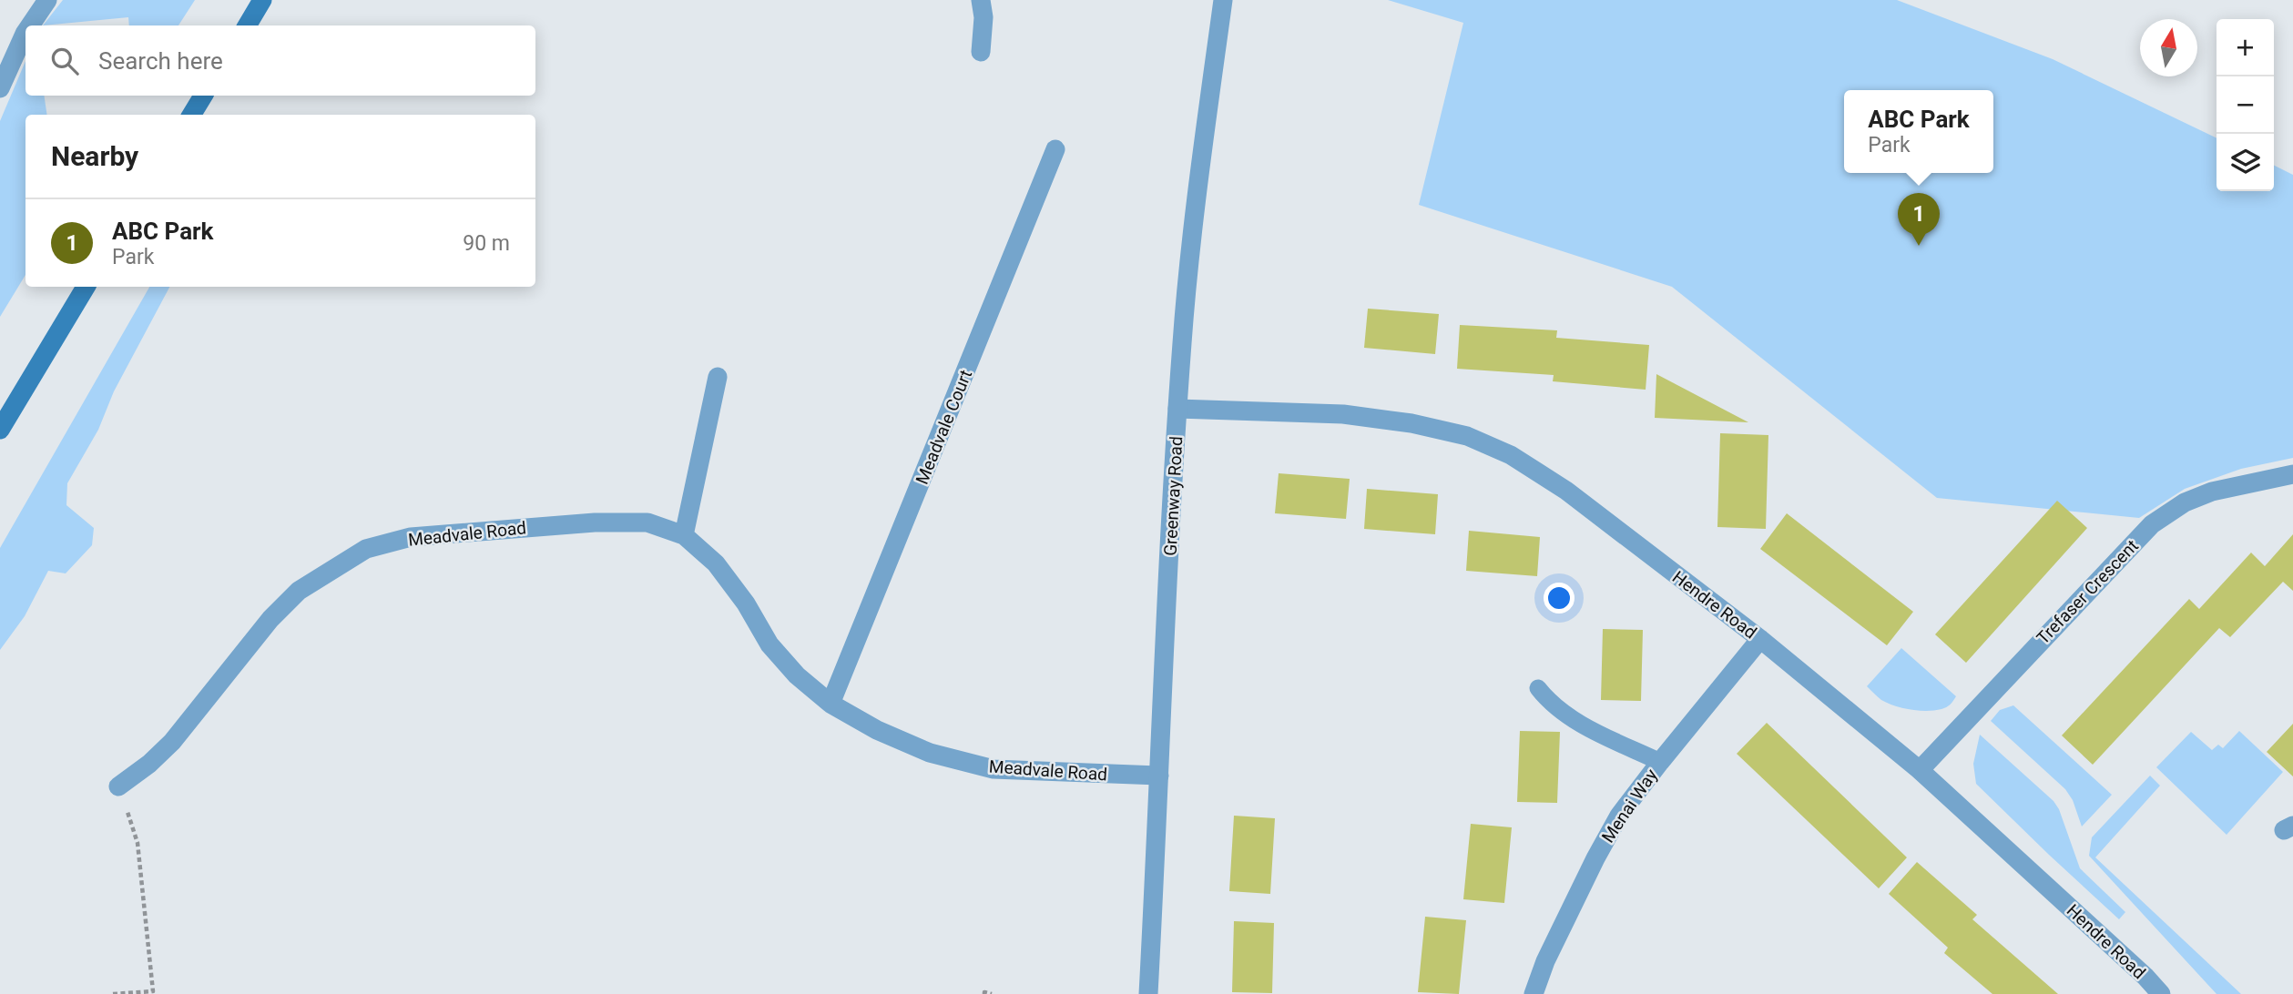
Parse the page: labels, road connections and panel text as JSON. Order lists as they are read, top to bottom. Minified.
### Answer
{"streets":{"street":["Meadvale Court","Greenway Road","Meadvale Road","Trefaser Crescent","Hendre Road","Menai Way"]},"crossings":[["Meadvale Court","Meadvale Road"],["Greenway Road","Meadvale Road"],["Greenway Road","Hendre Road"],["Trefaser Crescent","Hendre Road"],["Hendre Road","Menai Way"]],"north":"top","page":{"map_buttons":["+","−"],"search":"Search here","popup":["ABC Park","Park"],"heading":"Nearby","pins":"1","list":[{"mark":"1","name":"ABC Park","note":"Park","value":"90 m"}]}}
